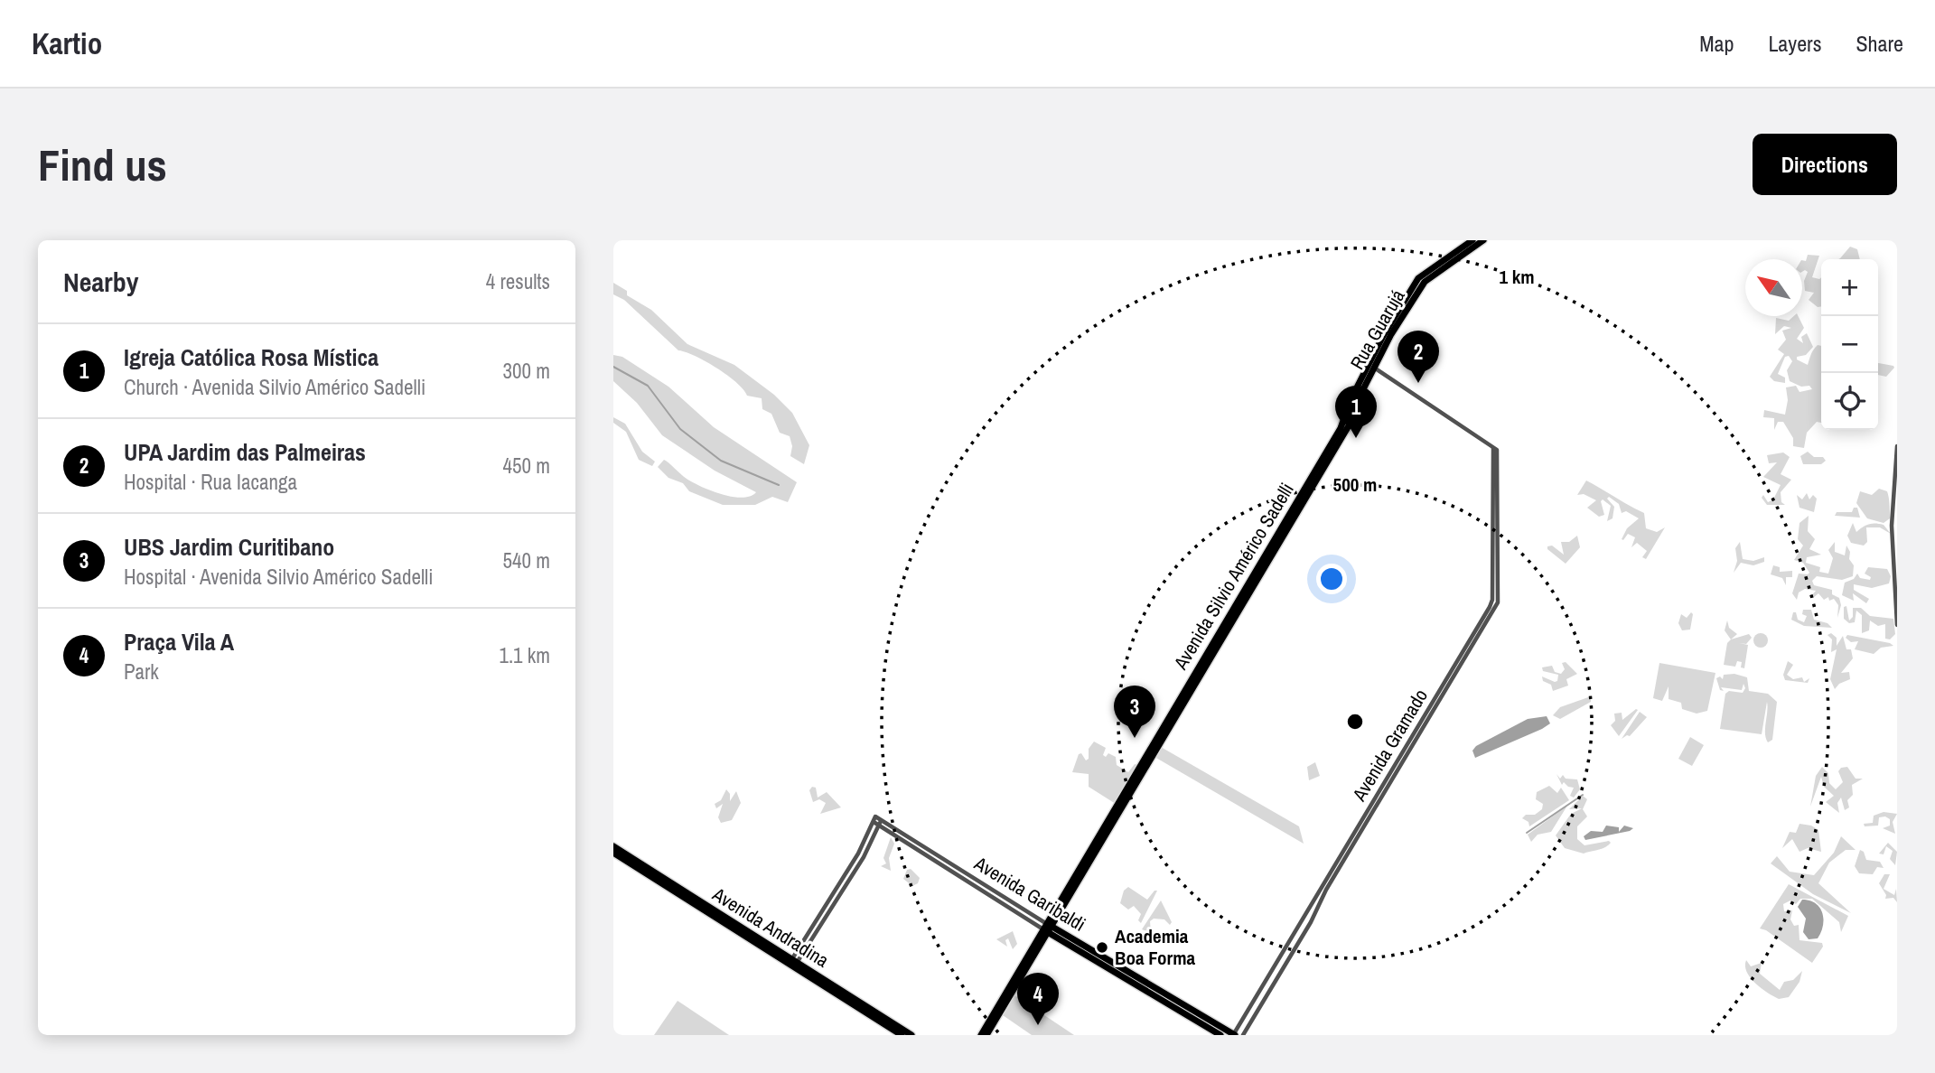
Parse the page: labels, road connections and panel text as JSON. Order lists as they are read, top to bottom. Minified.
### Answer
{"streets":{"main road":["Rua Guarujá","Avenida Silvio Américo Sadelli","Avenida Garibaldi","Avenida Andradina"],"street":["Avenida Gramado"]},"crossings":[["Rua Guarujá","Avenida Silvio Américo Sadelli"],["Avenida Silvio Américo Sadelli","Avenida Garibaldi"],["Avenida Gramado","Avenida Garibaldi"]],"places":["Academia Boa Forma"],"north":"top left","page":{"header":"Kartio","nav":["Map","Layers","Share"],"buttons":"Directions","title":"Find us","heading":["Nearby","4 results"],"map_buttons":["+","−"],"list":[{"mark":"1","name":"Igreja Católica Rosa Mística","note":"Church · Avenida Silvio Américo Sadelli","value":"300 m"},{"mark":"2","name":"UPA Jardim das Palmeiras","note":"Hospital · Rua Iacanga","value":"450 m"},{"mark":"3","name":"UBS Jardim Curitibano","note":"Hospital · Avenida Silvio Américo Sadelli","value":"540 m"},{"mark":"4","name":"Praça Vila A","note":"Park","value":"1.1 km"}],"pins":["2","1","3","4"]},"rings":["1 km","500 m"]}
